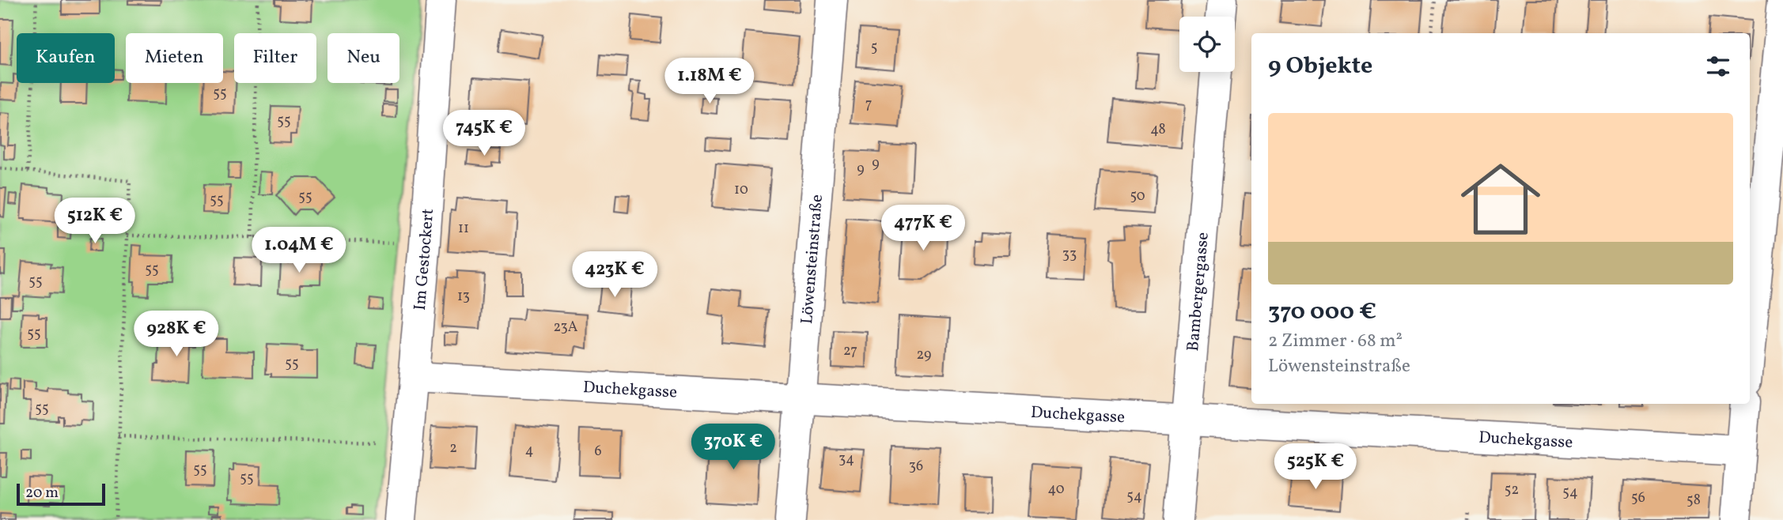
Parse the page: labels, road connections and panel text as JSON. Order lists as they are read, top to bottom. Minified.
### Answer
{"streets":{"street":["Im Gestockert","Löwensteinstraße","Bambergergasse","Duchekgasse"]},"crossings":[["Im Gestockert","Duchekgasse"],["Löwensteinstraße","Duchekgasse"],["Bambergergasse","Duchekgasse"]],"house_numbers":["5","55","7","55","48","9","9","10","50","55","55","11","33","55","55","13","23A","55","27","29","55","55","2","4","6","34","36","55","55","40","52","54","54","56","58"],"scale_bar":"20 m","page":{"chip":["Kaufen","Mieten","Filter","Neu"],"heading":"9 Objekte","price":["1.18M €","745K €","512K €","477K €","1.04M €","423K €","928K €","370K €","525K €"],"list":[{"name":"370 000 €","note":"2 Zimmer · 68 m² · Löwensteinstraße"}],"scale":"20 m"}}
